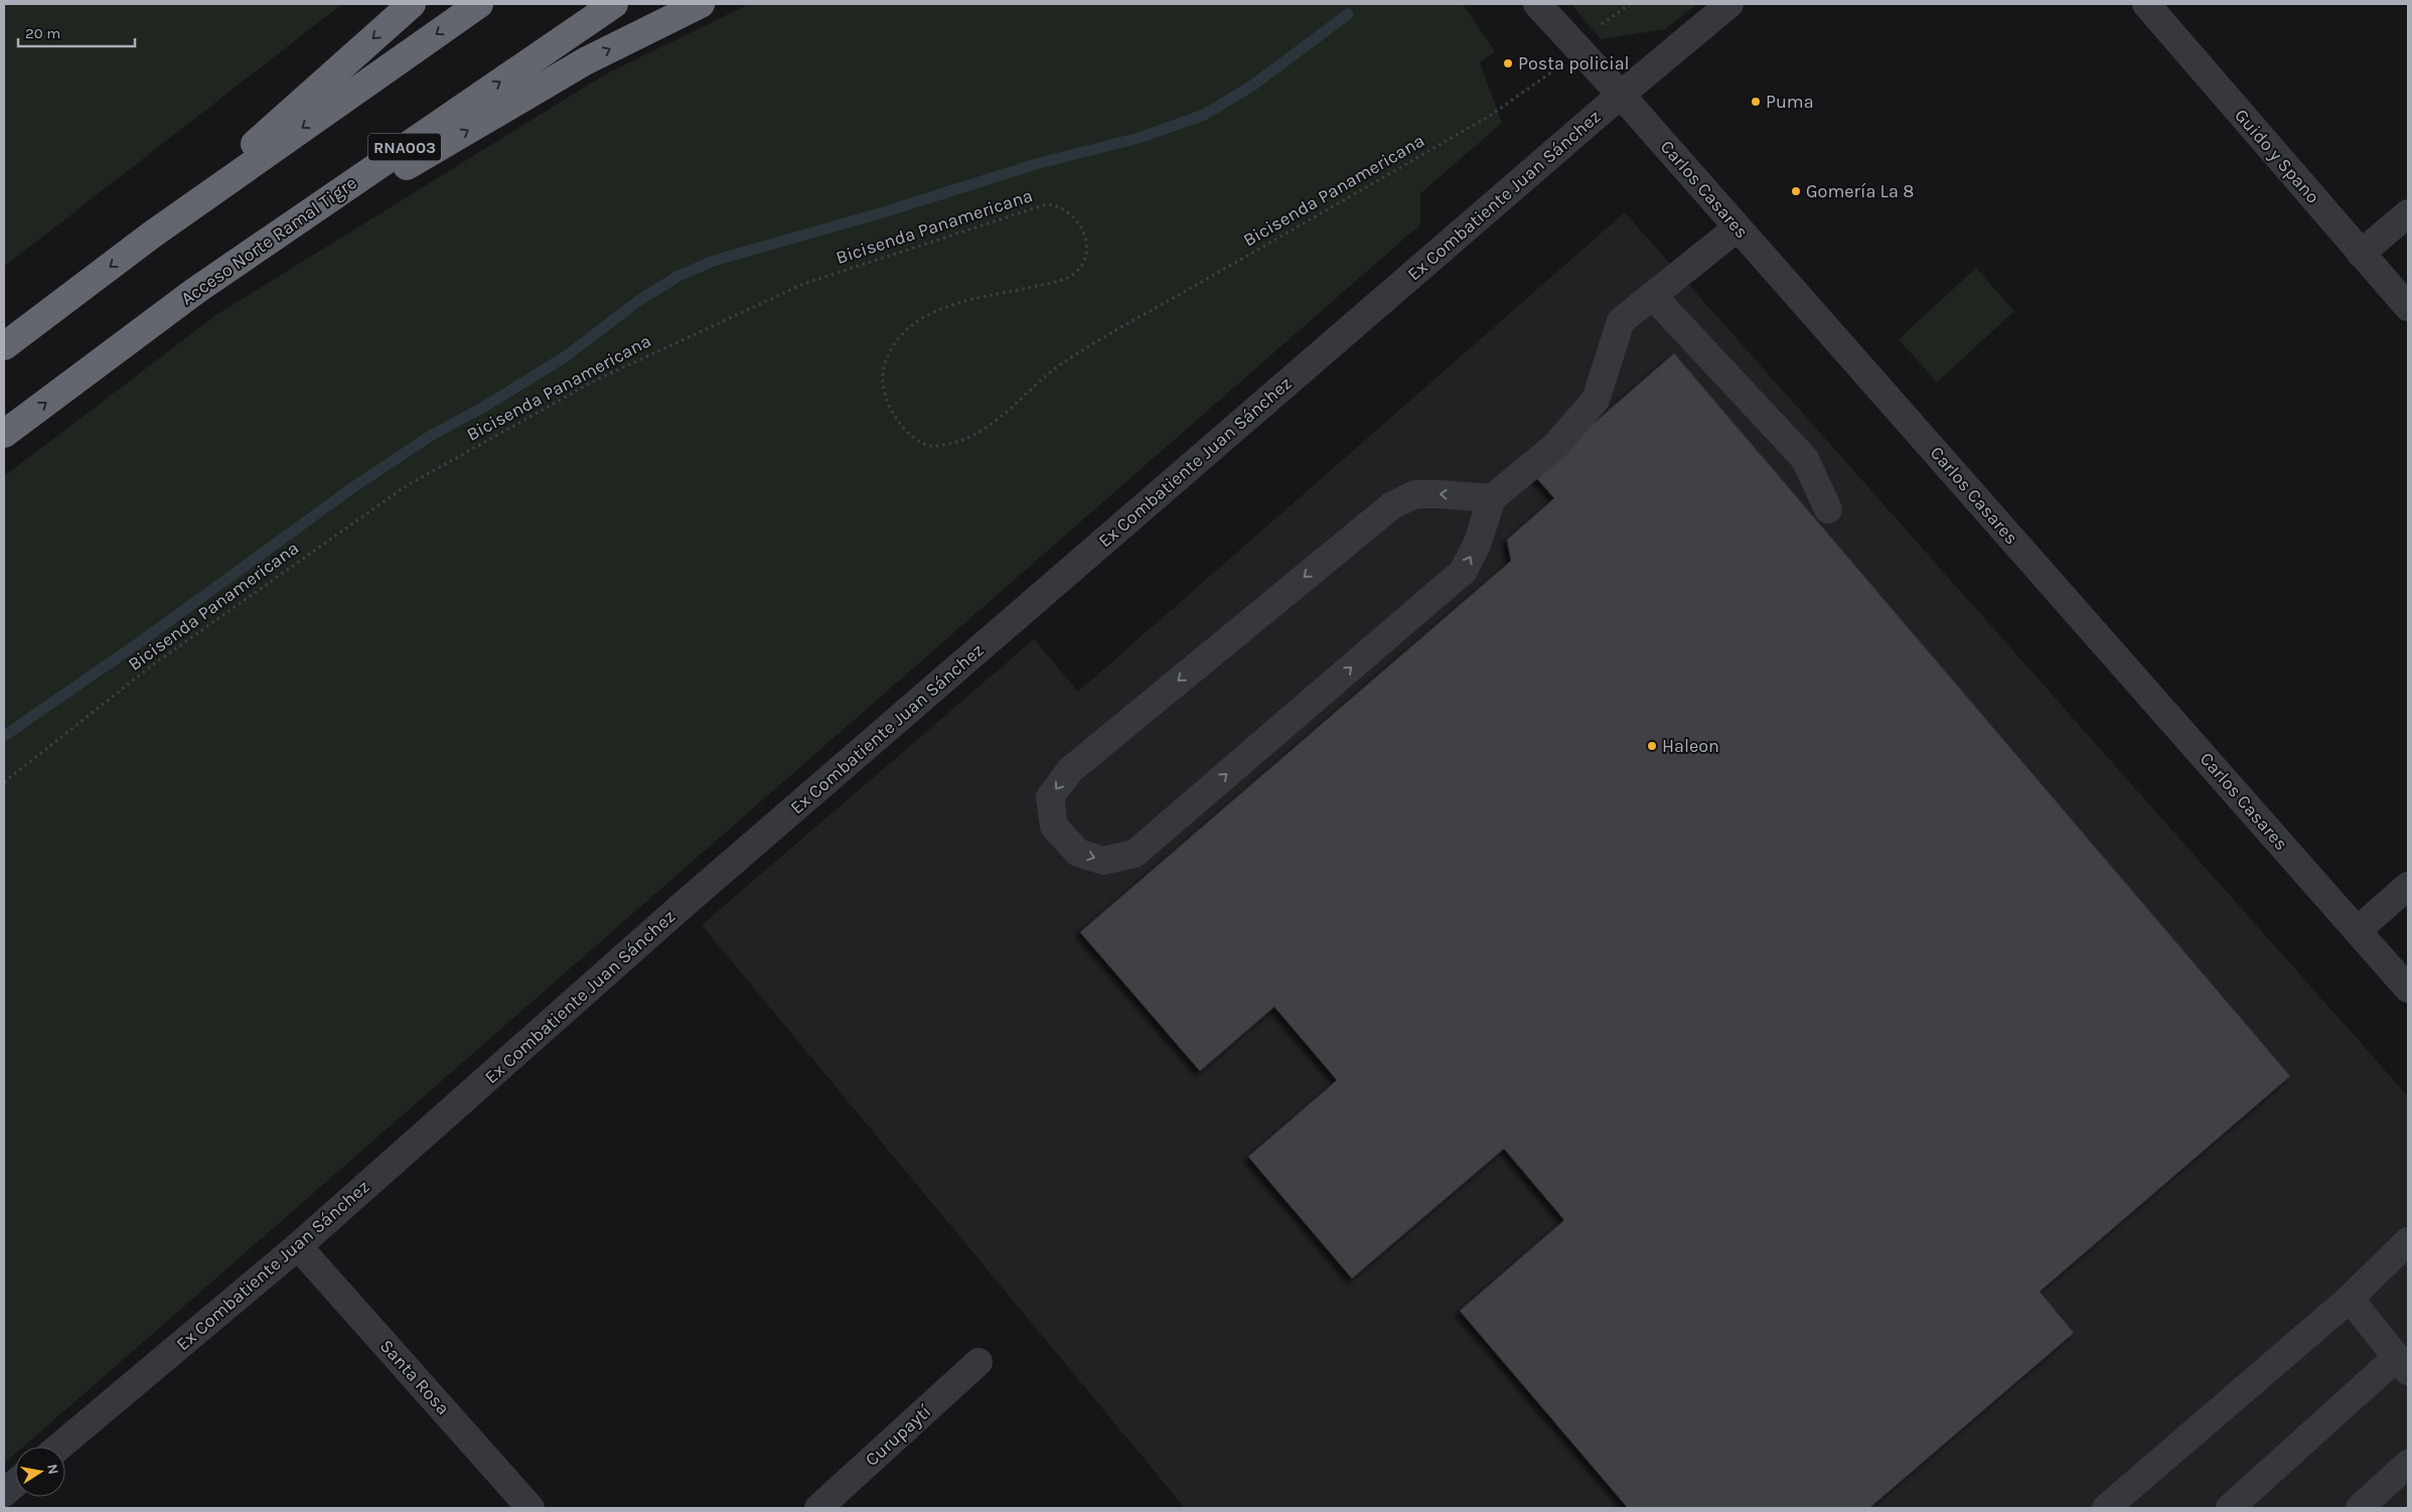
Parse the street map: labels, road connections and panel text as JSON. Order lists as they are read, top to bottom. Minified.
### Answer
{"streets":{"highway":["RNA003","Acceso Norte Ramal Tigre"],"street":["Guido y Spano","Carlos Casares","Ex Combatiente Juan Sánchez","Santa Rosa","Curupaytí"],"path":["Bicisenda Panamericana"]},"crossings":[["Carlos Casares","Ex Combatiente Juan Sánchez"],["Ex Combatiente Juan Sánchez","Santa Rosa"]],"places":["Posta policial","Puma","Gomería La 8","Haleon"],"scale_bar":"20 m","north":"right"}
